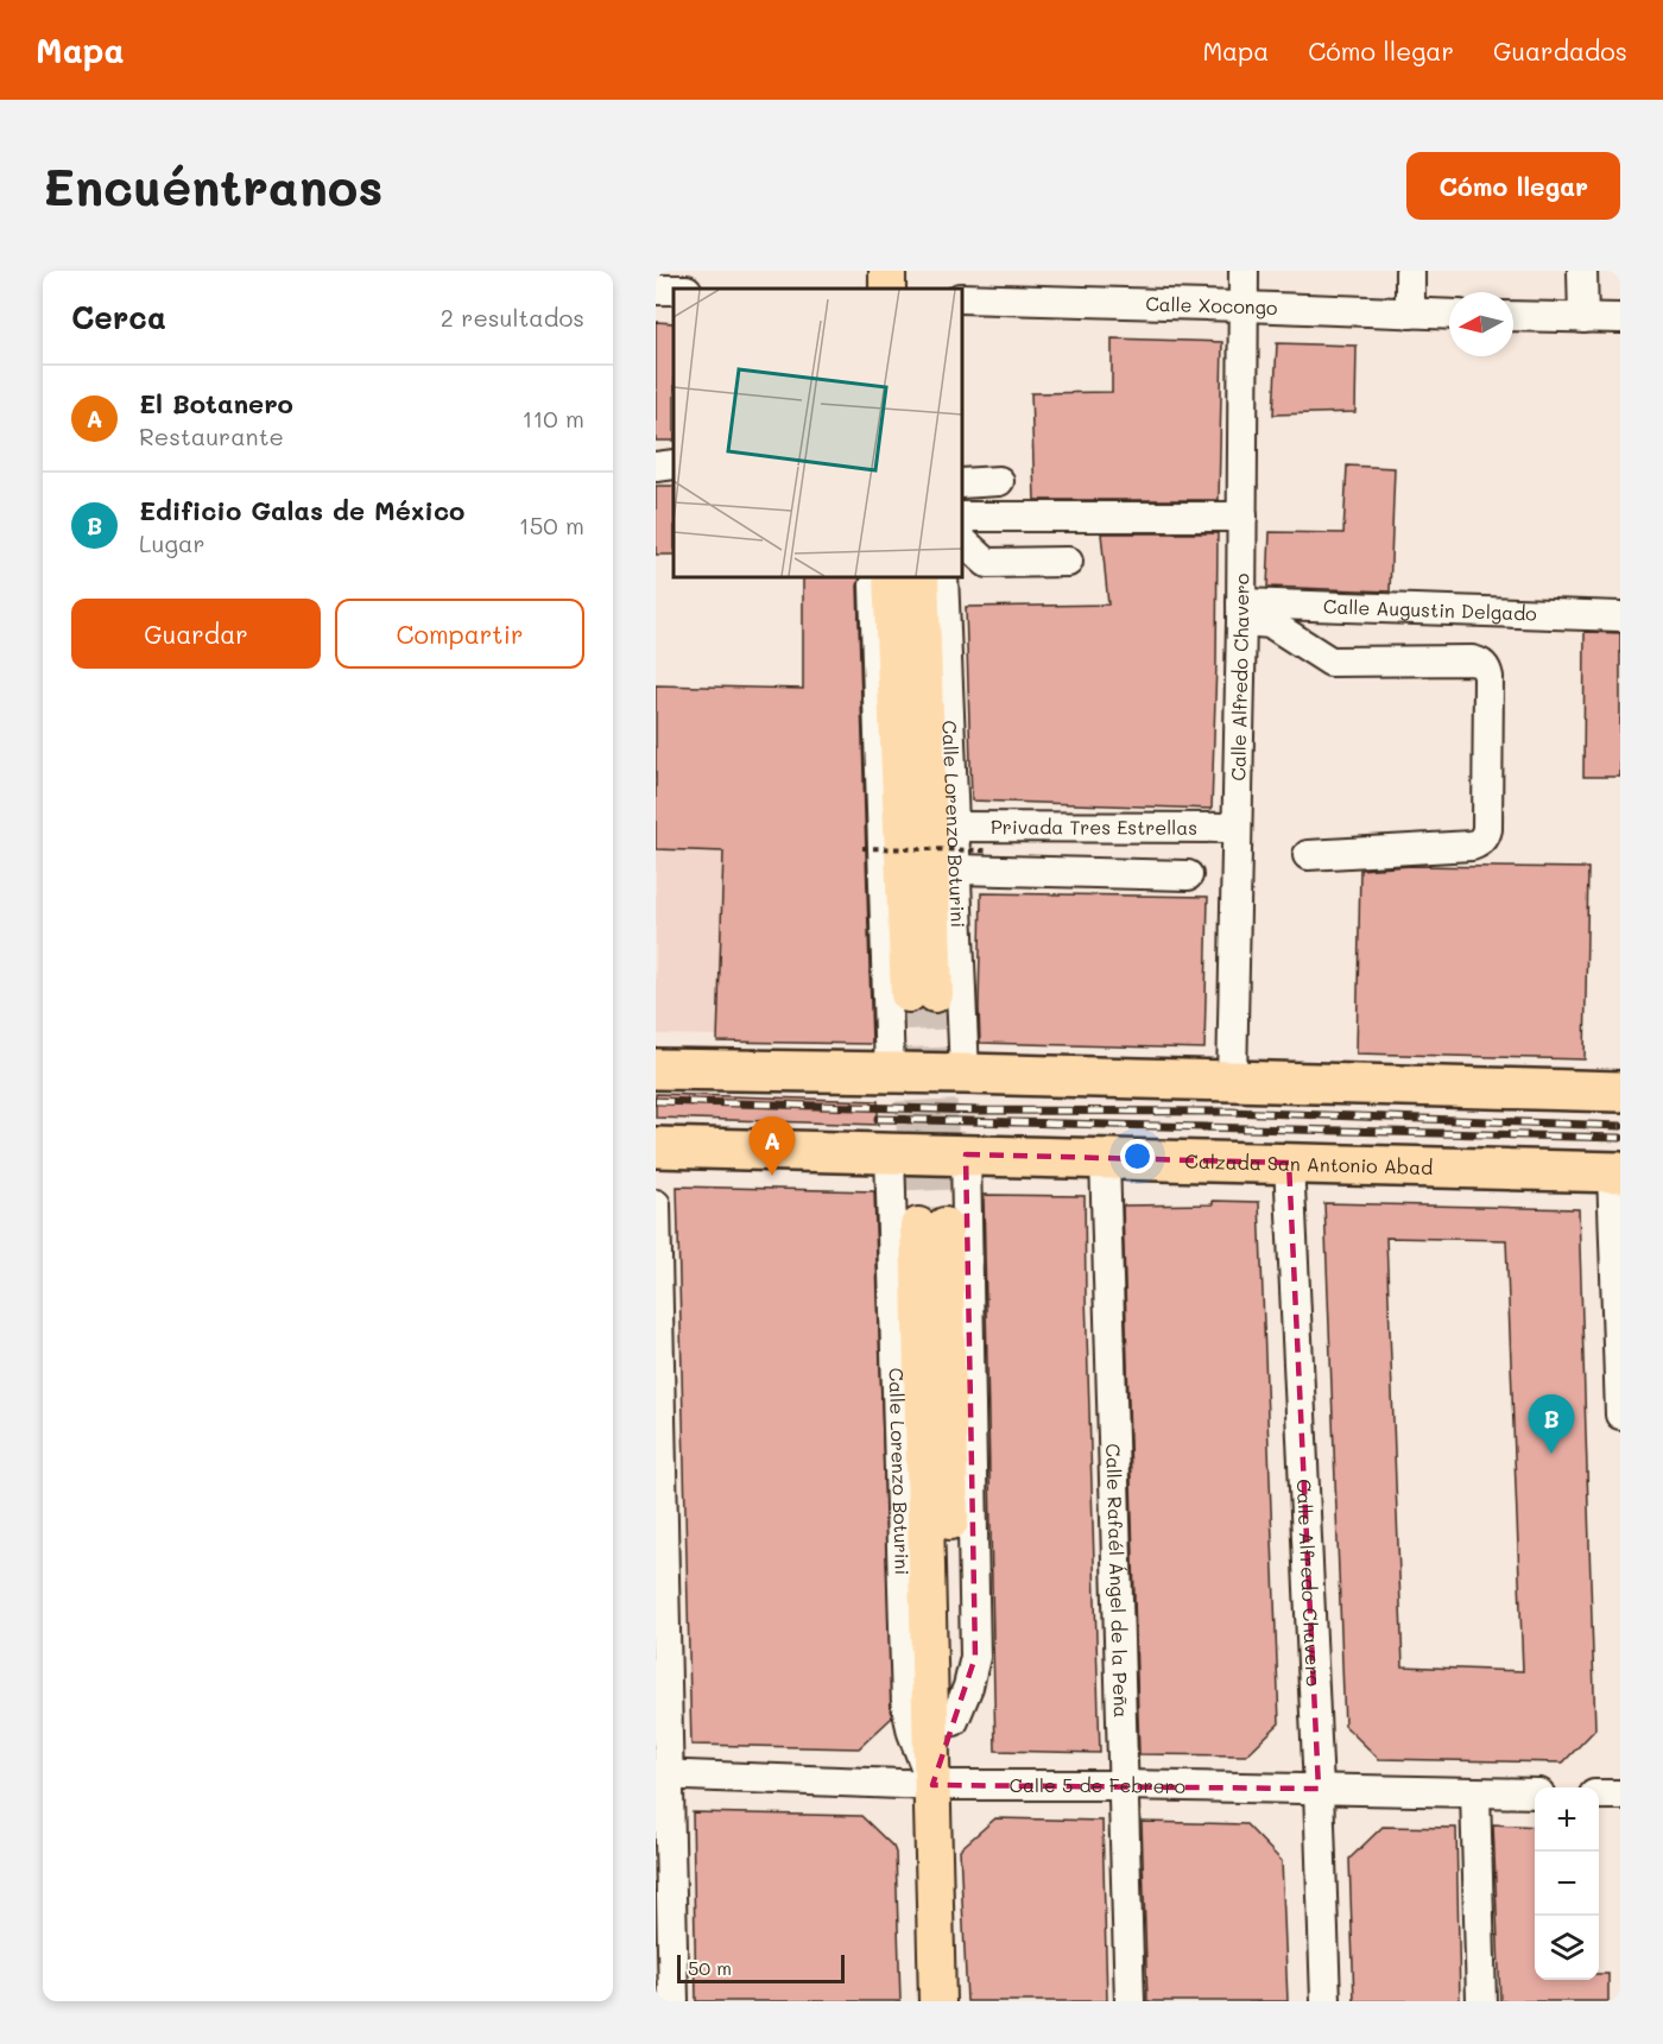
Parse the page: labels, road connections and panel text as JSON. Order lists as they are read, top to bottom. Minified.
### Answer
{"streets":{"highway":["Calzada San Antonio Abad"],"main road":["Calle Lorenzo Boturini"],"street":["Calle Xocongo","Calle Augustin Delgado","Calle Alfredo Chavero","Privada Tres Estrellas","Calle Rafaél Ángel de la Peña","Calle 5 de Febrero"]},"crossings":[["Calle Xocongo","Calle Alfredo Chavero"],["Calle Augustin Delgado","Calle Alfredo Chavero"],["Calle Alfredo Chavero","Privada Tres Estrellas"],["Calle Alfredo Chavero","Calzada San Antonio Abad"],["Calle Alfredo Chavero","Calle 5 de Febrero"],["Calle Lorenzo Boturini","Privada Tres Estrellas"],["Calle Lorenzo Boturini","Calzada San Antonio Abad"],["Calle Lorenzo Boturini","Calle 5 de Febrero"],["Calzada San Antonio Abad","Calle Rafaél Ángel de la Peña"],["Calle Rafaél Ángel de la Peña","Calle 5 de Febrero"]],"scale_bar":"50 m","north":"left","page":{"header":"Mapa","nav":["Mapa","Cómo llegar","Guardados"],"buttons":["Cómo llegar",["Guardar","Compartir"]],"title":"Encuéntranos","heading":["Cerca","2 resultados"],"list":[{"mark":"A","name":"El Botanero","note":"Restaurante","value":"110 m"},{"mark":"B","name":"Edificio Galas de México","note":"Lugar","value":"150 m"}],"pins":["A","B"],"map_buttons":["+","−"],"scale":"50 m"}}
